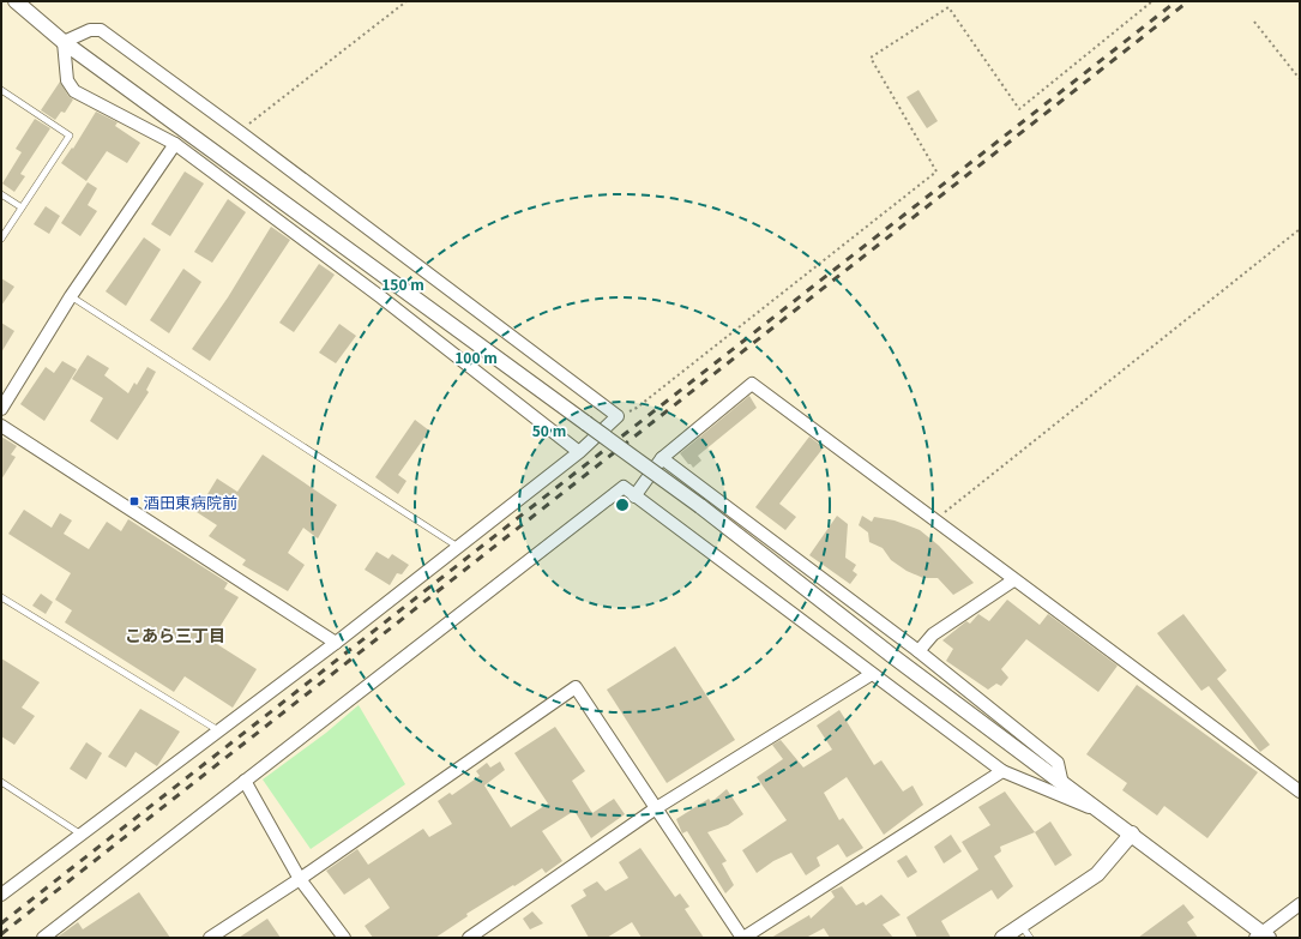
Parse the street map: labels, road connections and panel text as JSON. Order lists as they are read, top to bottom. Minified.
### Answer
{"districts":["こあら三丁目"],"places":{"transit":["酒田東病院前"]},"rings":["150 m","100 m","50 m"]}
